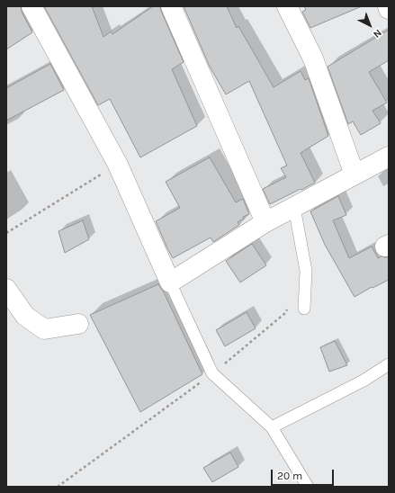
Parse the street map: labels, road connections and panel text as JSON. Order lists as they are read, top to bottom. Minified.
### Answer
{"scale_bar":"20 m","north":"bottom right"}
